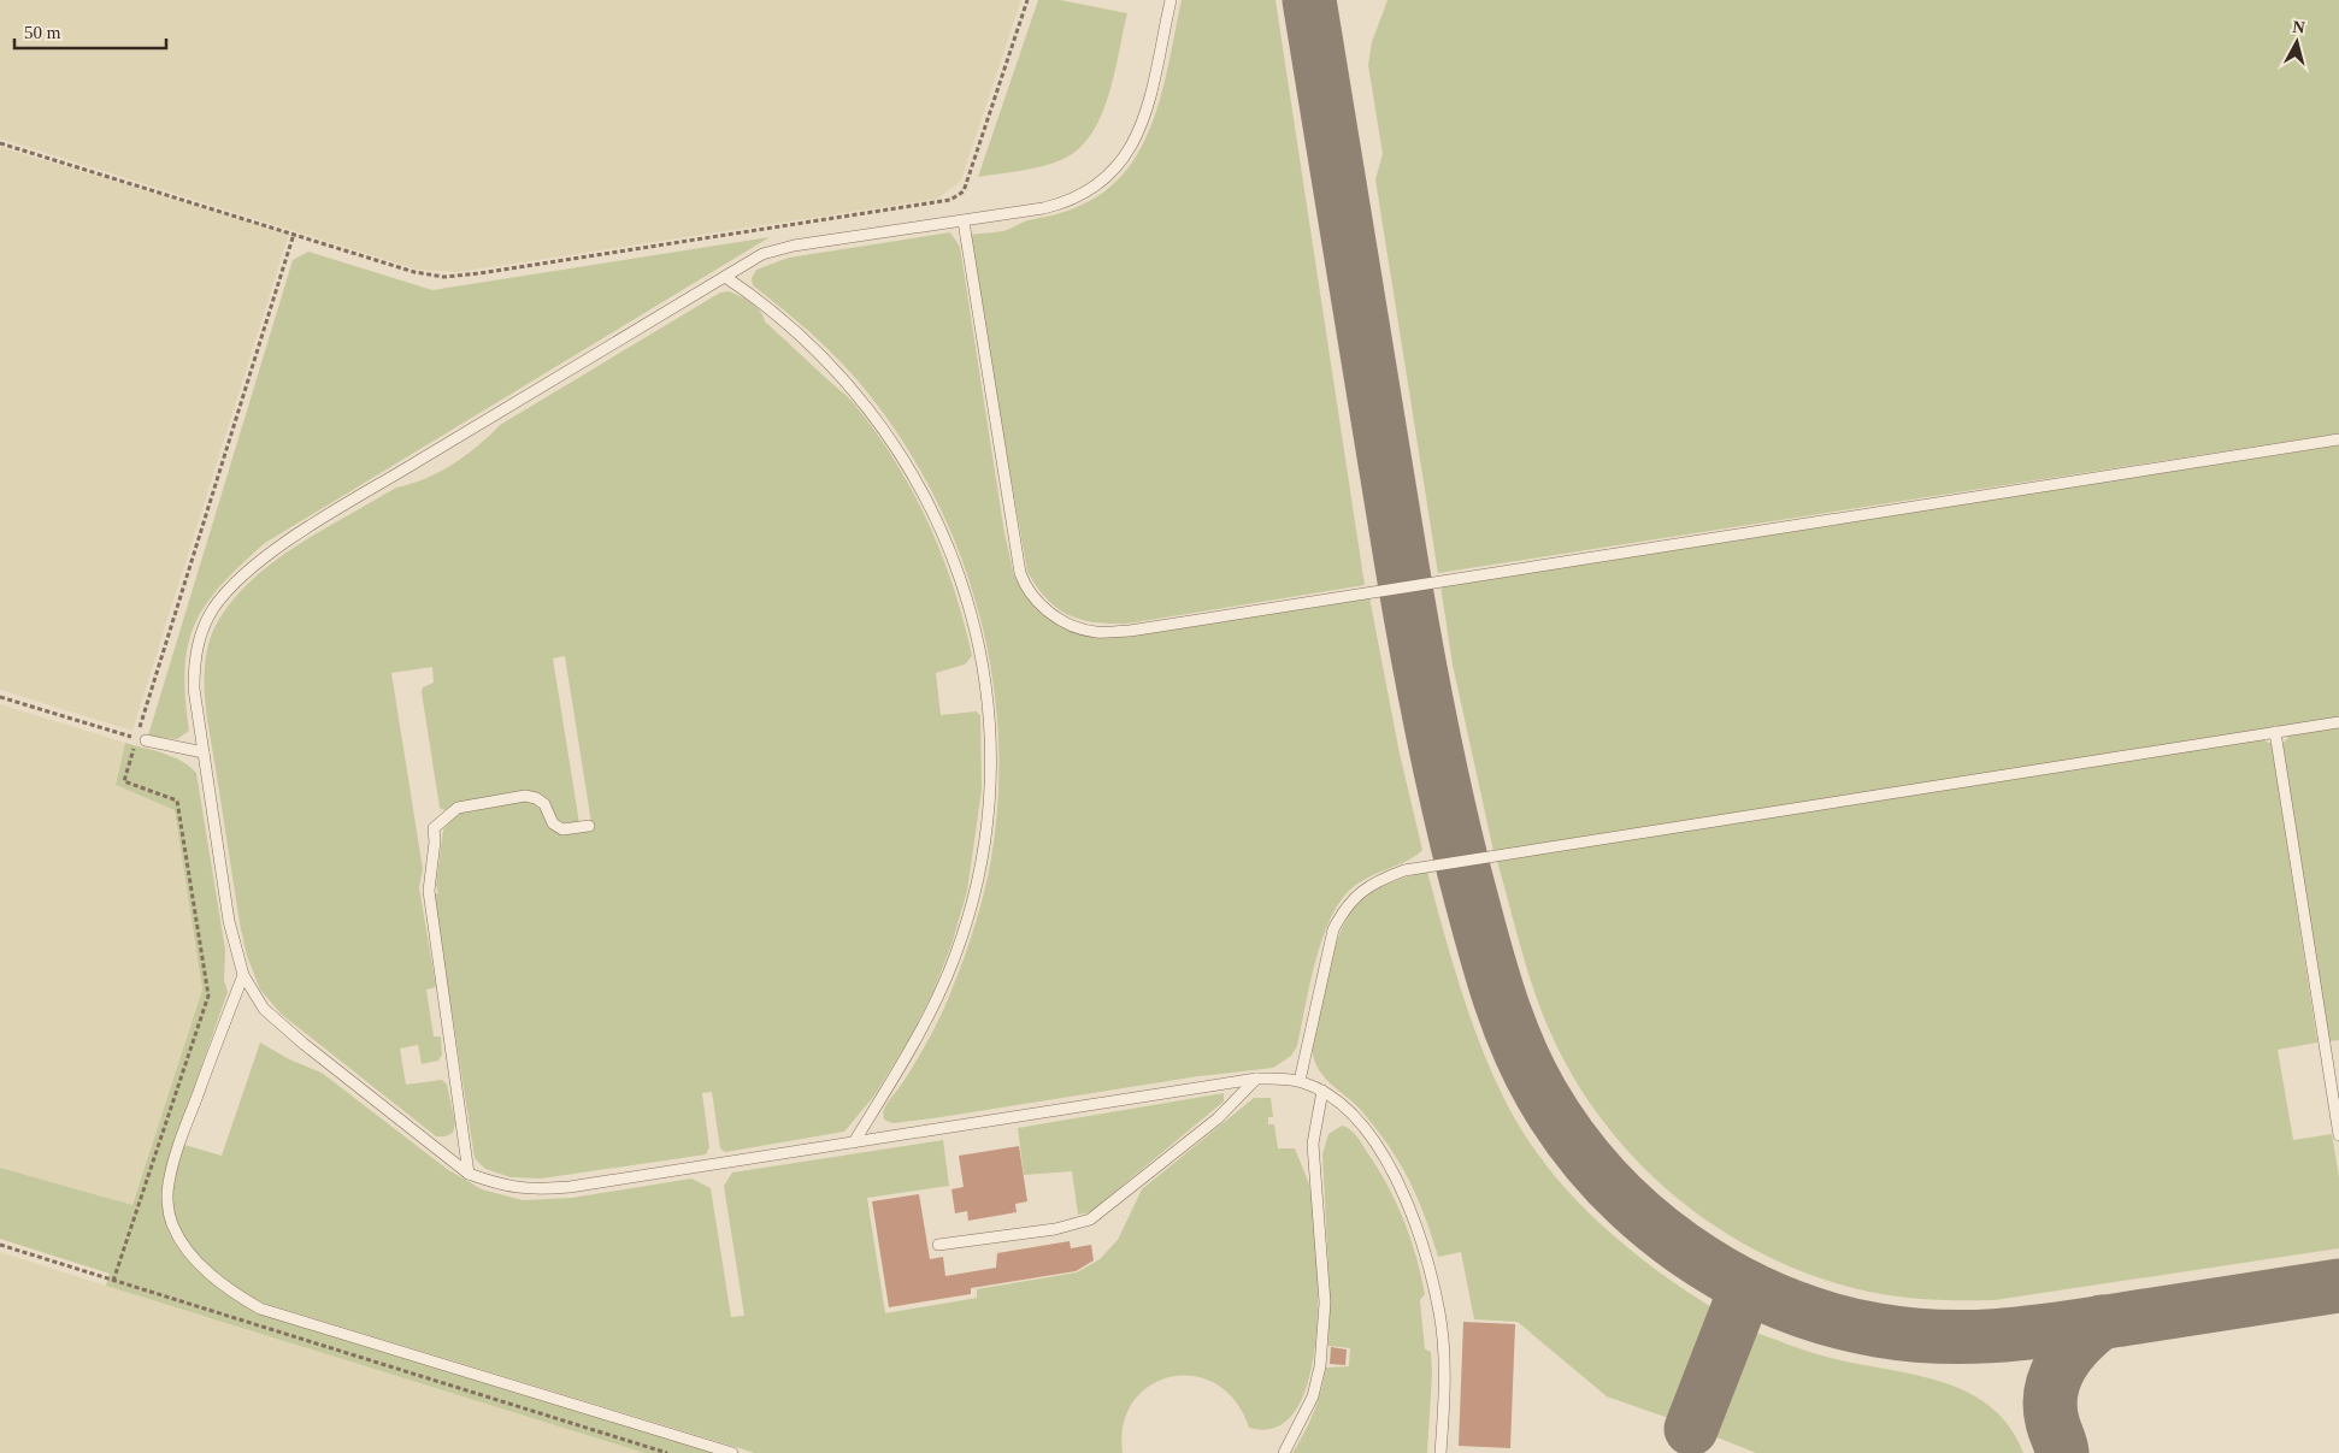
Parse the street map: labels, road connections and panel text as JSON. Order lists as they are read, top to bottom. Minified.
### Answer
{"scale_bar":"50 m","north":"top"}
